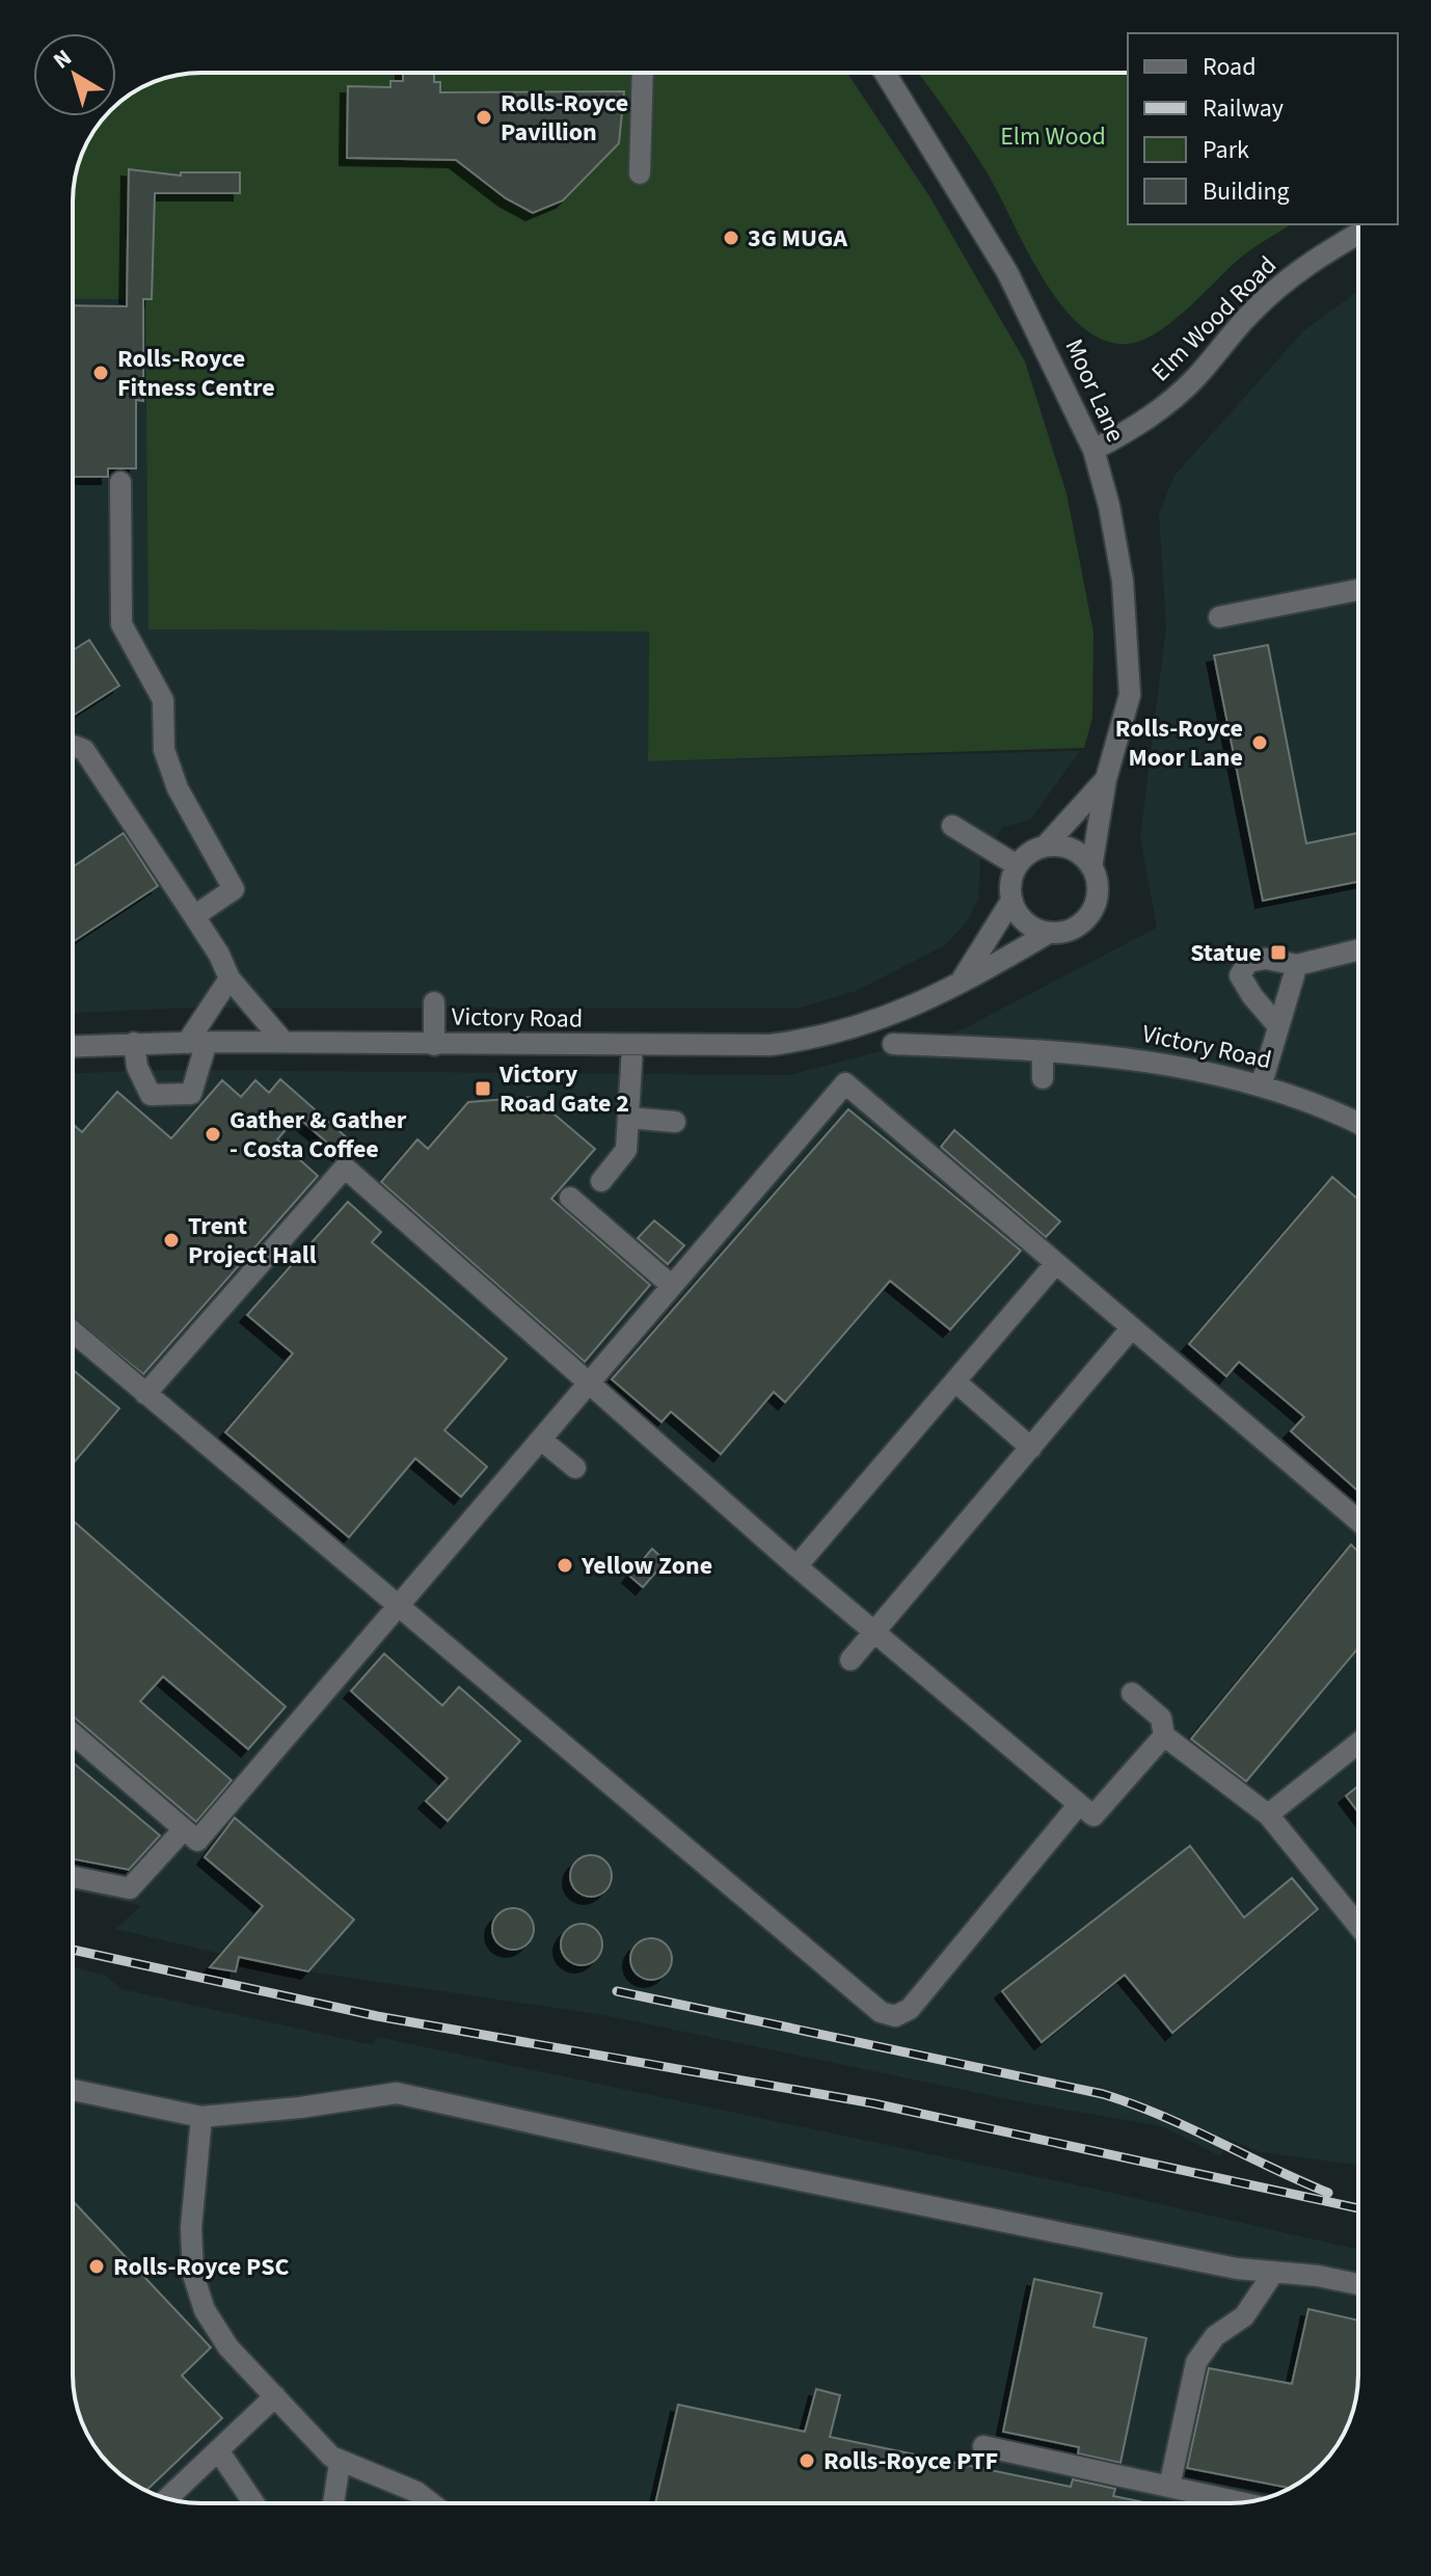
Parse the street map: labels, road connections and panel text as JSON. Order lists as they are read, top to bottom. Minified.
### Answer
{"streets":{"street":["Elm Wood Road","Moor Lane","Victory Road"]},"crossings":[["Elm Wood Road","Moor Lane"],["Moor Lane","Victory Road"]],"parks":["Elm Wood"],"places":{"other":["Rolls-Royce Pavillion","3G MUGA","Rolls-Royce Fitness Centre","Rolls-Royce Moor Lane","Gather & Gather - Costa Coffee","Trent Project Hall","Yellow Zone","Rolls-Royce PSC","Rolls-Royce PTF"],"transit":["Statue","Victory Road Gate 2"]},"legend":["Road","Railway","Park","Building"],"north":"top left"}
